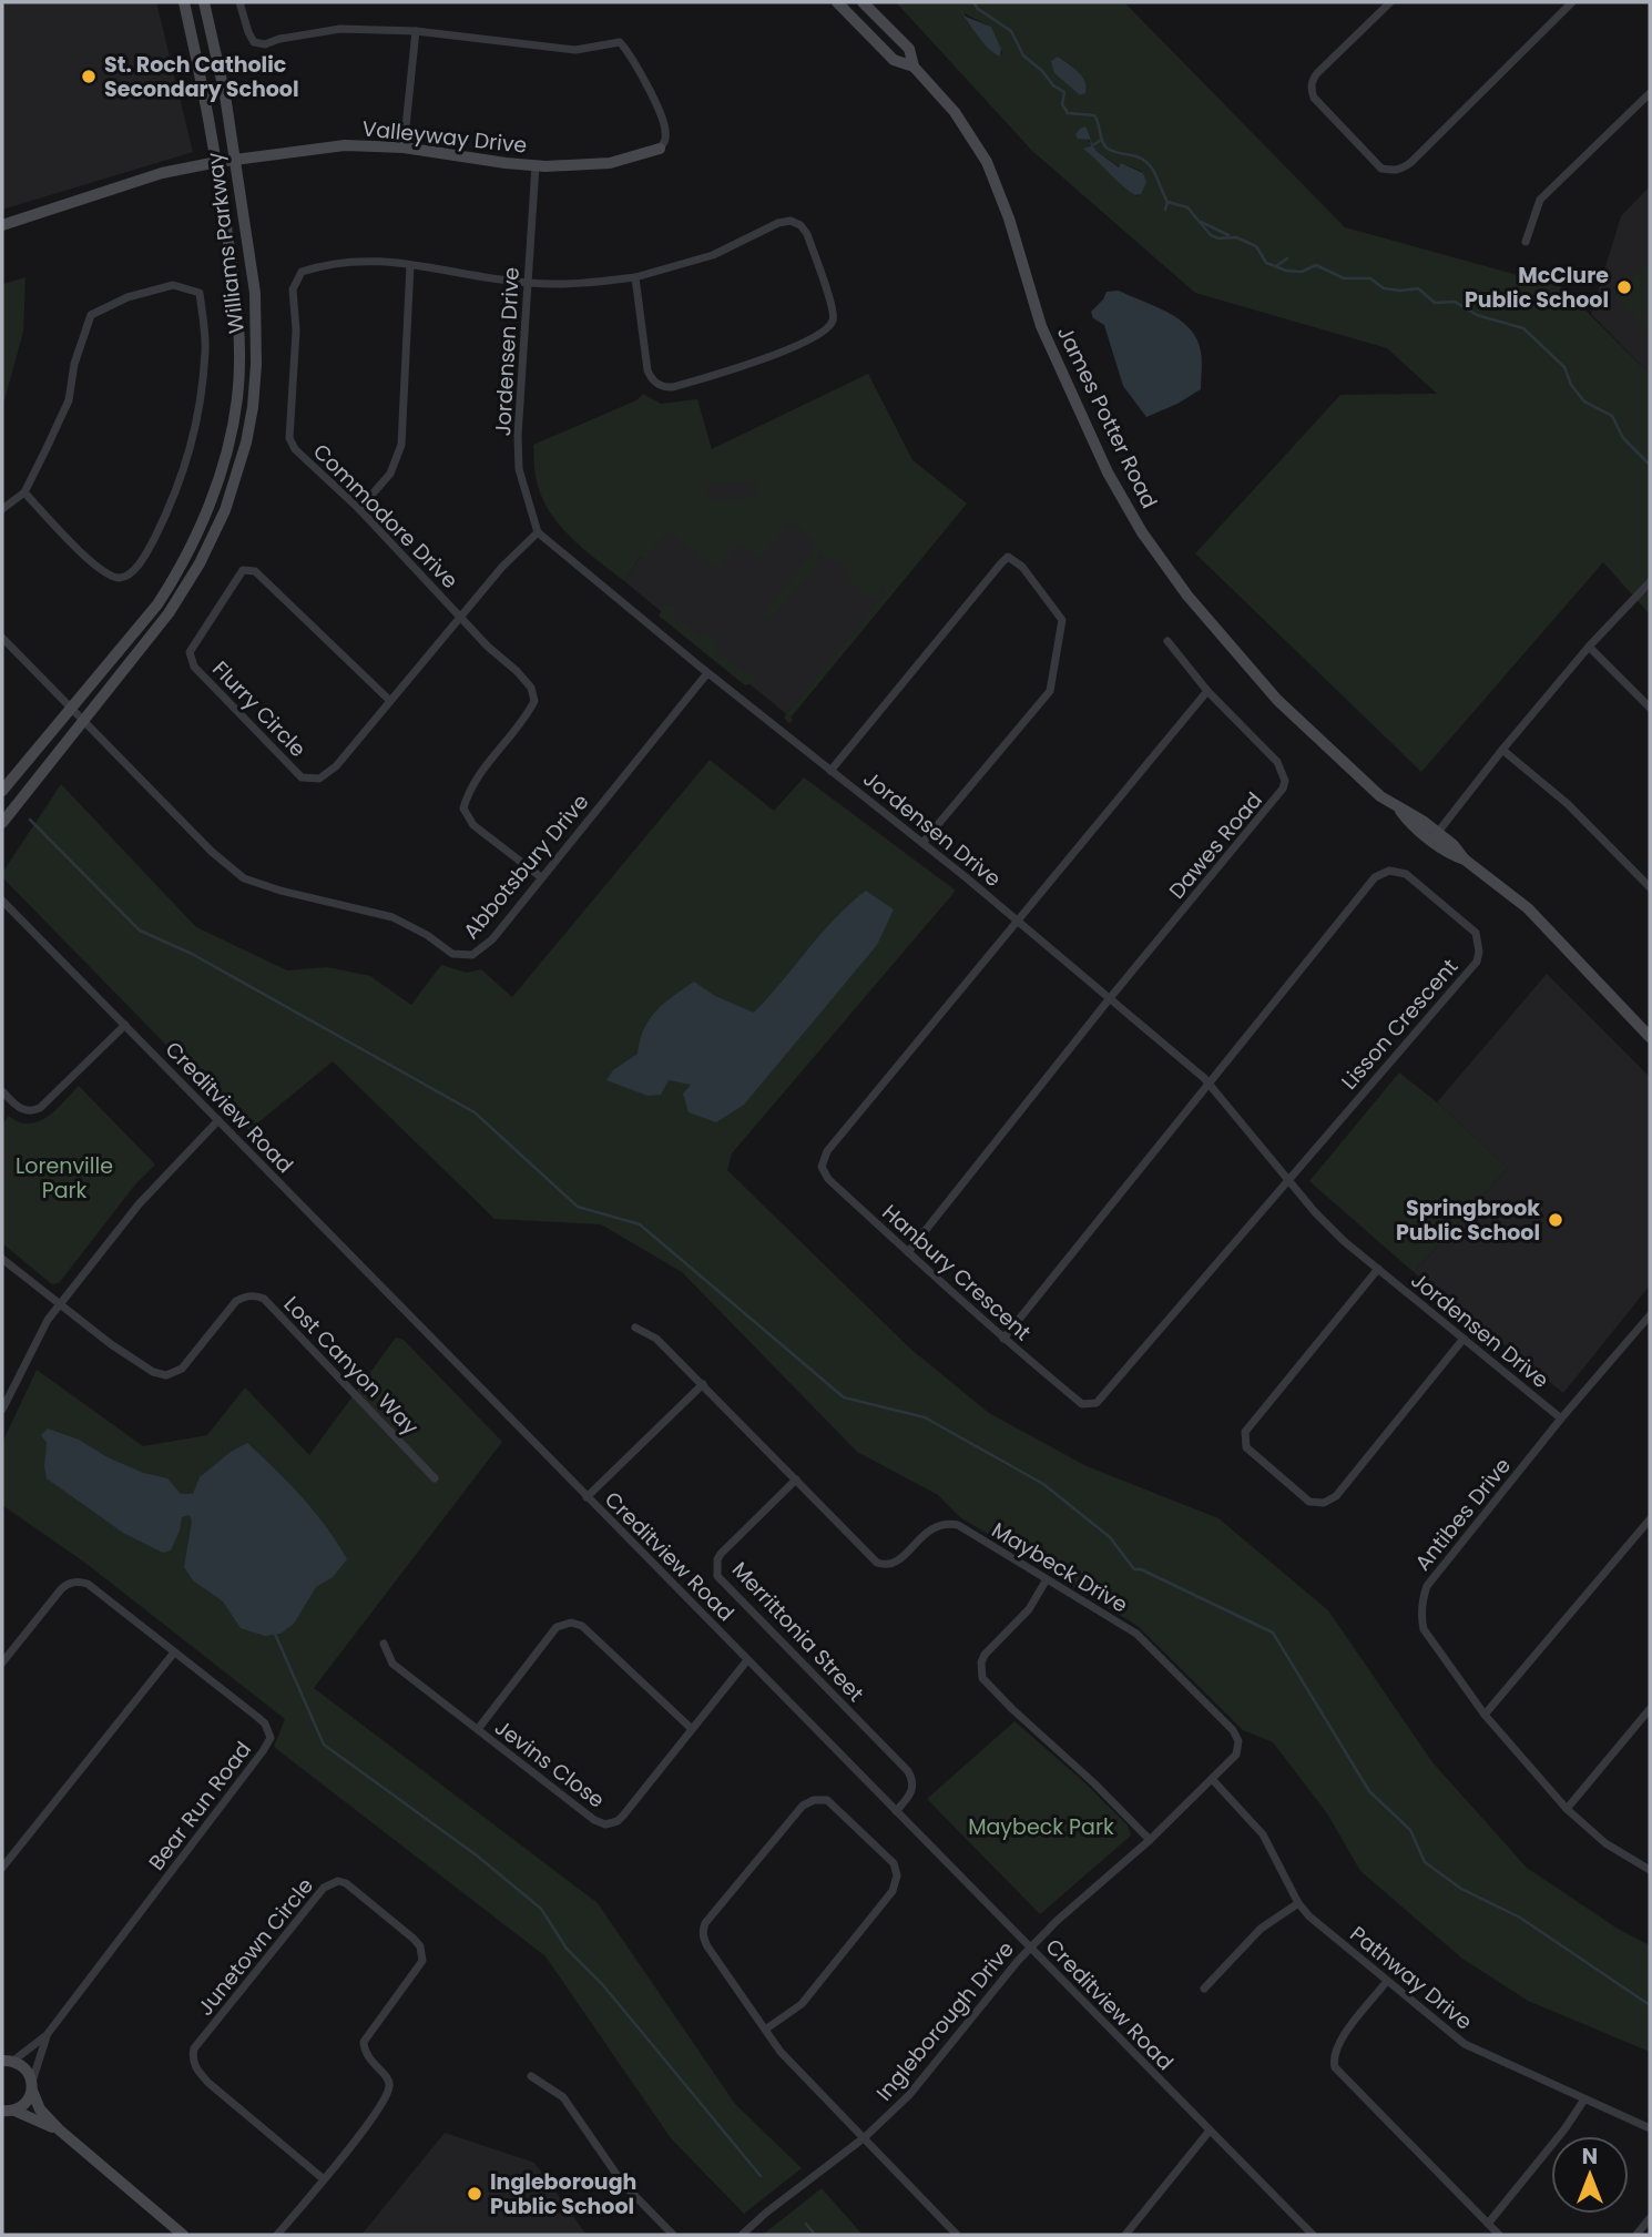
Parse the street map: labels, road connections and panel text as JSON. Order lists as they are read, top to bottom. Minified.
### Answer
{"streets":{"main road":["Valleyway Drive","Williams Parkway","James Potter Road"],"street":["Jordensen Drive","Commodore Drive","Flurry Circle","Dawes Road","Abbotsbury Drive","Lisson Crescent","Creditview Road","Hanbury Crescent","Lost Canyon Way","Antibes Drive","Maybeck Drive","Merrittonia Street","Jevins Close","Bear Run Road","Junetown Circle","Pathway Drive","Ingleborough Drive"]},"crossings":[["Valleyway Drive","Williams Parkway"],["Valleyway Drive","Jordensen Drive"],["Williams Parkway","Abbotsbury Drive"],["Jordensen Drive","Commodore Drive"],["Jordensen Drive","Flurry Circle"],["Jordensen Drive","Dawes Road"],["Jordensen Drive","Abbotsbury Drive"],["Jordensen Drive","Lisson Crescent"],["Jordensen Drive","Hanbury Crescent"],["Jordensen Drive","Antibes Drive"],["Commodore Drive","Flurry Circle"],["Commodore Drive","Abbotsbury Drive"],["Lisson Crescent","Hanbury Crescent"],["Creditview Road","Maybeck Drive"],["Creditview Road","Merrittonia Street"],["Creditview Road","Jevins Close"],["Creditview Road","Ingleborough Drive"],["Maybeck Drive","Merrittonia Street"],["Maybeck Drive","Pathway Drive"],["Maybeck Drive","Ingleborough Drive"]],"parks":["Lorenville Park","Maybeck Park"],"places":["St. Roch Catholic Secondary School","McClure Public School","Springbrook Public School","Ingleborough Public School"],"north":"top"}
